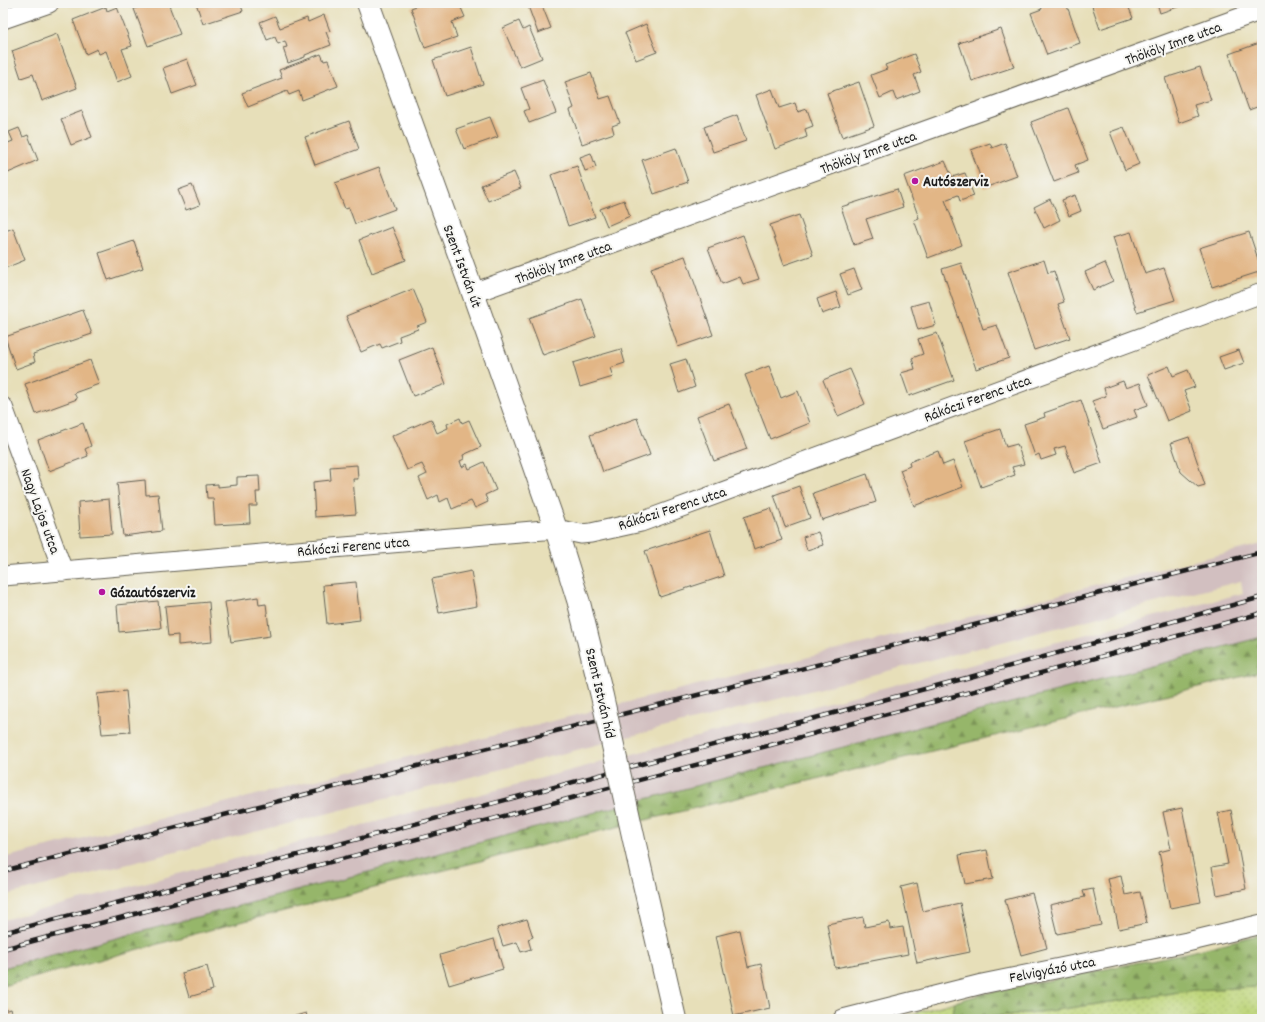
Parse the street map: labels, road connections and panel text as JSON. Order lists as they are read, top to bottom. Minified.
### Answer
{"streets":{"street":["Thököly Imre utca","Szent István út","Rákóczi Ferenc utca","Nagy Lajos utca","Szent István híd","Felvigyázó utca"]},"crossings":[["Thököly Imre utca","Szent István út"],["Szent István út","Rákóczi Ferenc utca"],["Szent István út","Szent István híd"],["Rákóczi Ferenc utca","Nagy Lajos utca"],["Rákóczi Ferenc utca","Szent István híd"]],"places":["Autószerviz","Gázautószerviz"]}
